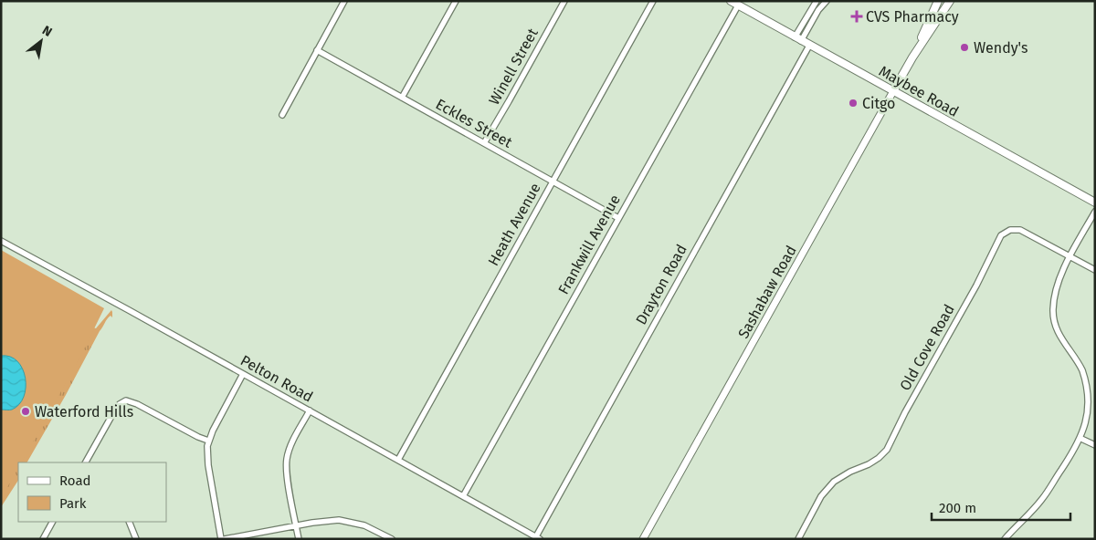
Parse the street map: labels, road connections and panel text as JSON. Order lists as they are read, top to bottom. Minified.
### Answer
{"streets":{"main road":["Maybee Road","Sashabaw Road"],"street":["Winell Street","Eckles Street","Heath Avenue","Frankwill Avenue","Drayton Road","Old Cove Road","Pelton Road"]},"crossings":[["Winell Street","Eckles Street"],["Maybee Road","Frankwill Avenue"],["Maybee Road","Drayton Road"],["Maybee Road","Sashabaw Road"],["Eckles Street","Heath Avenue"],["Eckles Street","Frankwill Avenue"],["Heath Avenue","Pelton Road"],["Frankwill Avenue","Pelton Road"],["Drayton Road","Pelton Road"]],"places":{"health":["CVS Pharmacy"],"other":["Wendy's","Citgo","Waterford Hills"]},"legend":["Road","Park"],"scale_bar":"200 m","north":"top right"}
